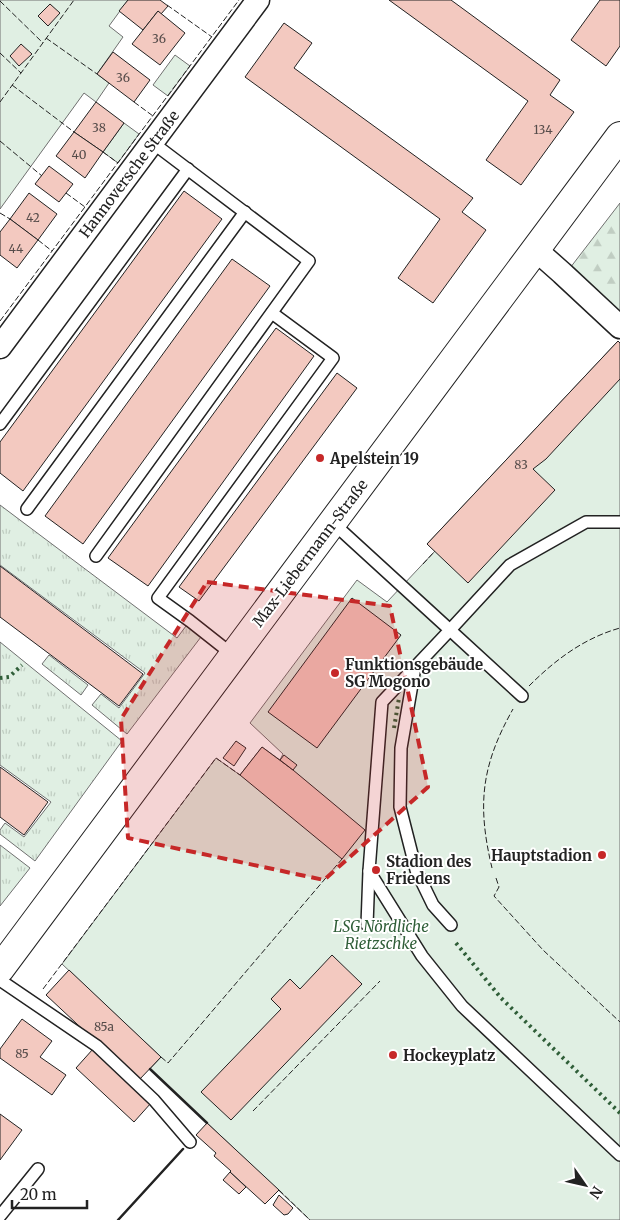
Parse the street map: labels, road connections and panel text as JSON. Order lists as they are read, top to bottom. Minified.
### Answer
{"streets":{"main road":["Max-Liebermann-Straße"],"street":["Hannoversche Straße"]},"parks":["LSG Nördliche Rietzschke"],"places":["Apelstein 19","Funktionsgebäude SG Mogono","Hauptstadion","Stadion des Friedens","Hockeyplatz"],"house_numbers":["36","36","38","134","40","42","44","83","85a","85"],"scale_bar":"20 m","north":"bottom right"}
